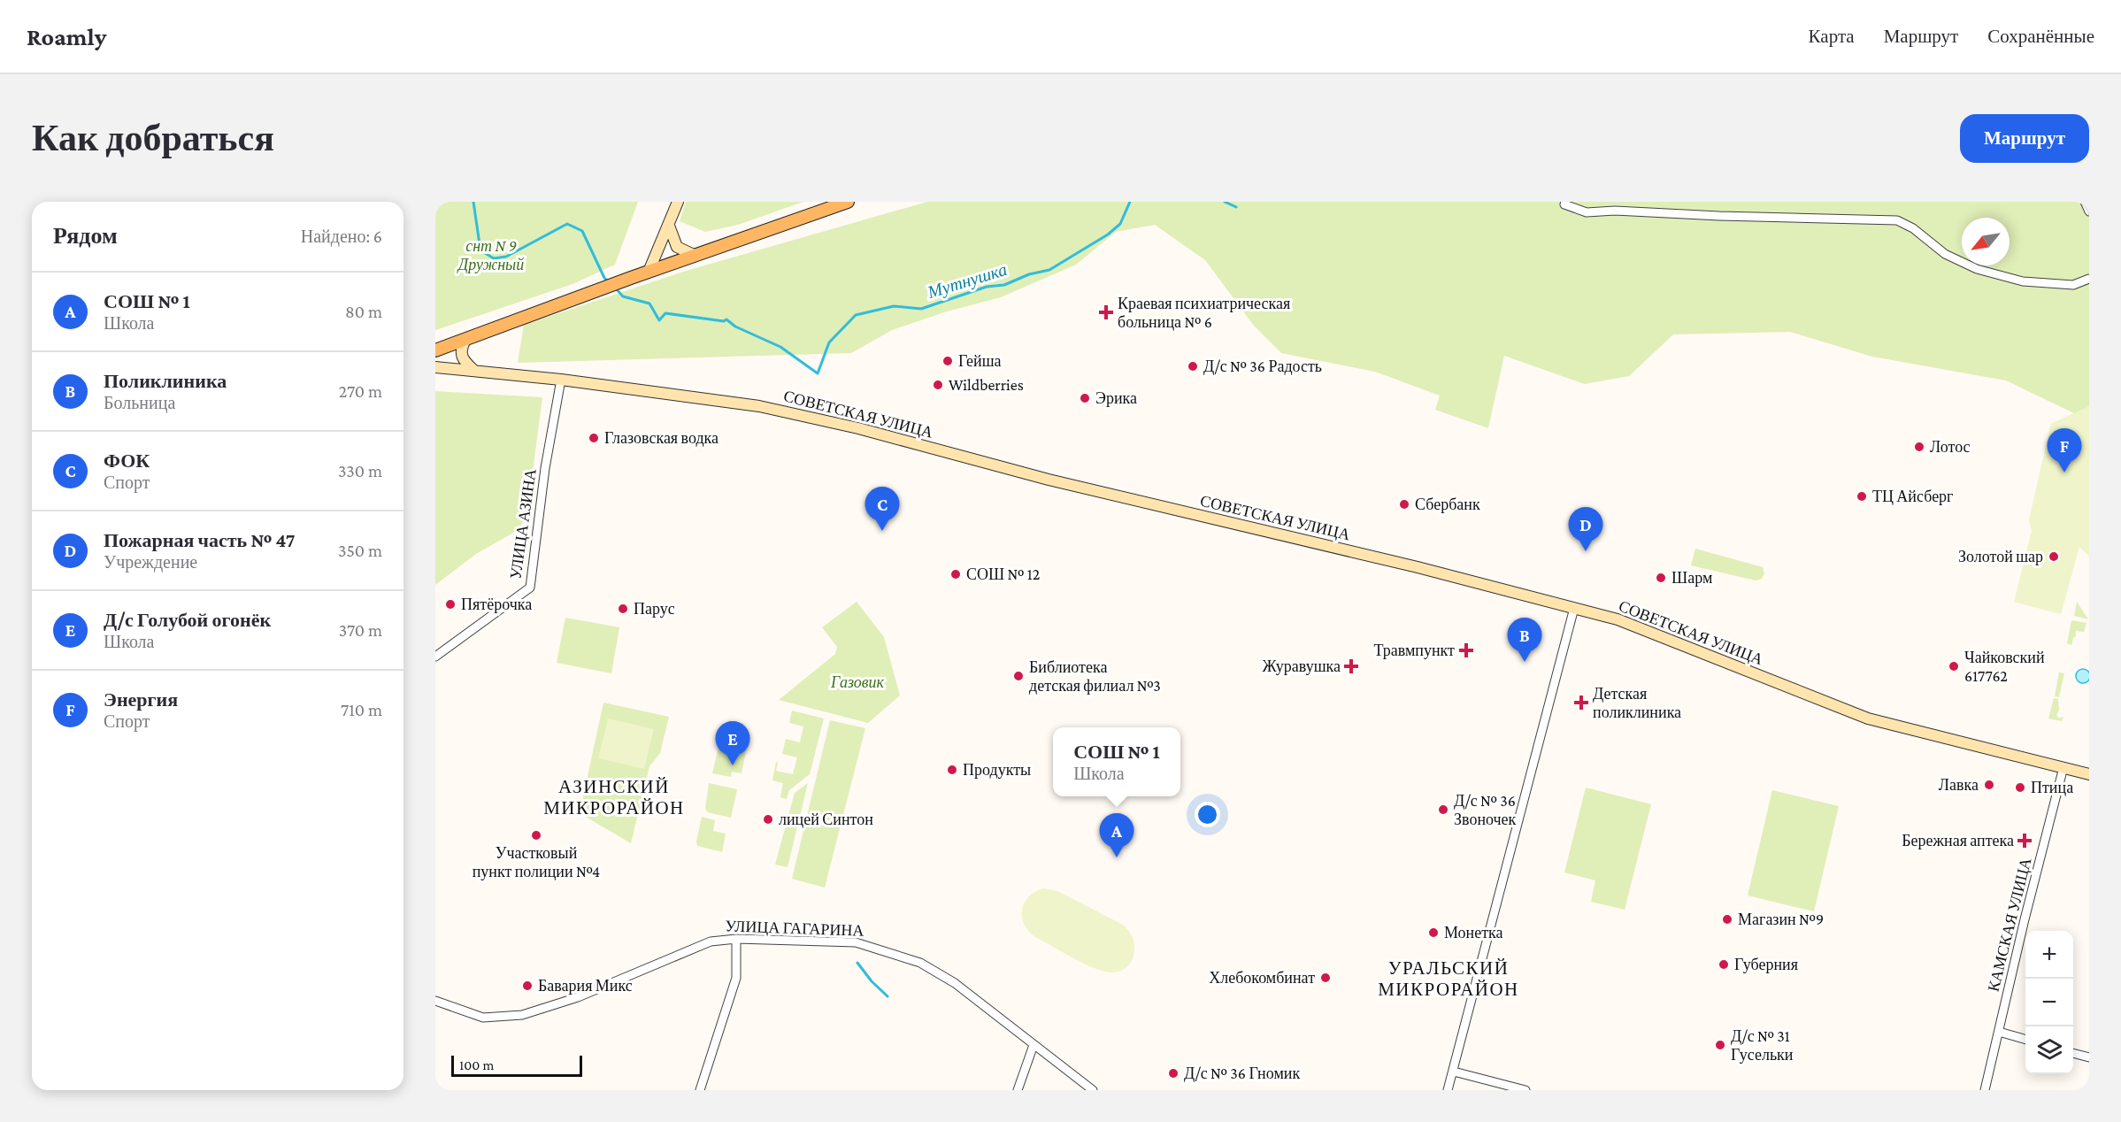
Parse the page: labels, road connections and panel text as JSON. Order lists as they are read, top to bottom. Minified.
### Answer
{"streets":{"main road":["СОВЕТСКАЯ УЛИЦА"],"street":["УЛИЦА АЗИНА","КАМСКАЯ УЛИЦА","УЛИЦА ГАГАРИНА"]},"crossings":[["СОВЕТСКАЯ УЛИЦА","УЛИЦА АЗИНА"],["СОВЕТСКАЯ УЛИЦА","КАМСКАЯ УЛИЦА"]],"districts":["АЗИНСКИЙ МИКРОРАЙОН","УРАЛЬСКИЙ МИКРОРАЙОН"],"water":["Мутнушка"],"parks":["снт N 9 Дружный","Газовик"],"places":{"health":["Краевая психиатрическая больница № 6","Травмпункт","Журавушка","Детская поликлиника","Бережная аптека"],"other":["Гейша","Д/с № 36 Радость","Wildberries","Эрика","Глазовская водка","Лотос","ТЦ Айсберг","Сбербанк","Золотой шар","СОШ № 12","Шарм","Пятёрочка","Парус","Чайковский 617762","Библиотека детская филиал №3","Продукты","Лавка","Птица","Д/с № 36 Звоночек","лицей Синтон","Участковый пункт полиции №4","Магазин №9","Монетка","Губерния","Хлебокомбинат","Бавария Микс","Д/с № 31 Гусельки","Д/с № 36 Гномик"]},"scale_bar":"100 m","north":"bottom left","page":{"header":"Roamly","nav":["Карта","Маршрут","Сохранённые"],"buttons":"Маршрут","title":"Как добраться","heading":["Рядом","Найдено: 6"],"list":[{"mark":"A","name":"СОШ № 1","note":"Школа","value":"80 m"},{"mark":"B","name":"Поликлиника","note":"Больница","value":"270 m"},{"mark":"C","name":"ФОК","note":"Спорт","value":"330 m"},{"mark":"D","name":"Пожарная часть № 47","note":"Учреждение","value":"350 m"},{"mark":"E","name":"Д/с Голубой огонёк","note":"Школа","value":"370 m"},{"mark":"F","name":"Энергия","note":"Спорт","value":"710 m"}],"pins":["F","C","D","B","E","A"],"popup":["СОШ № 1","Школа"],"map_buttons":["+","−"],"scale":"100 m"}}
